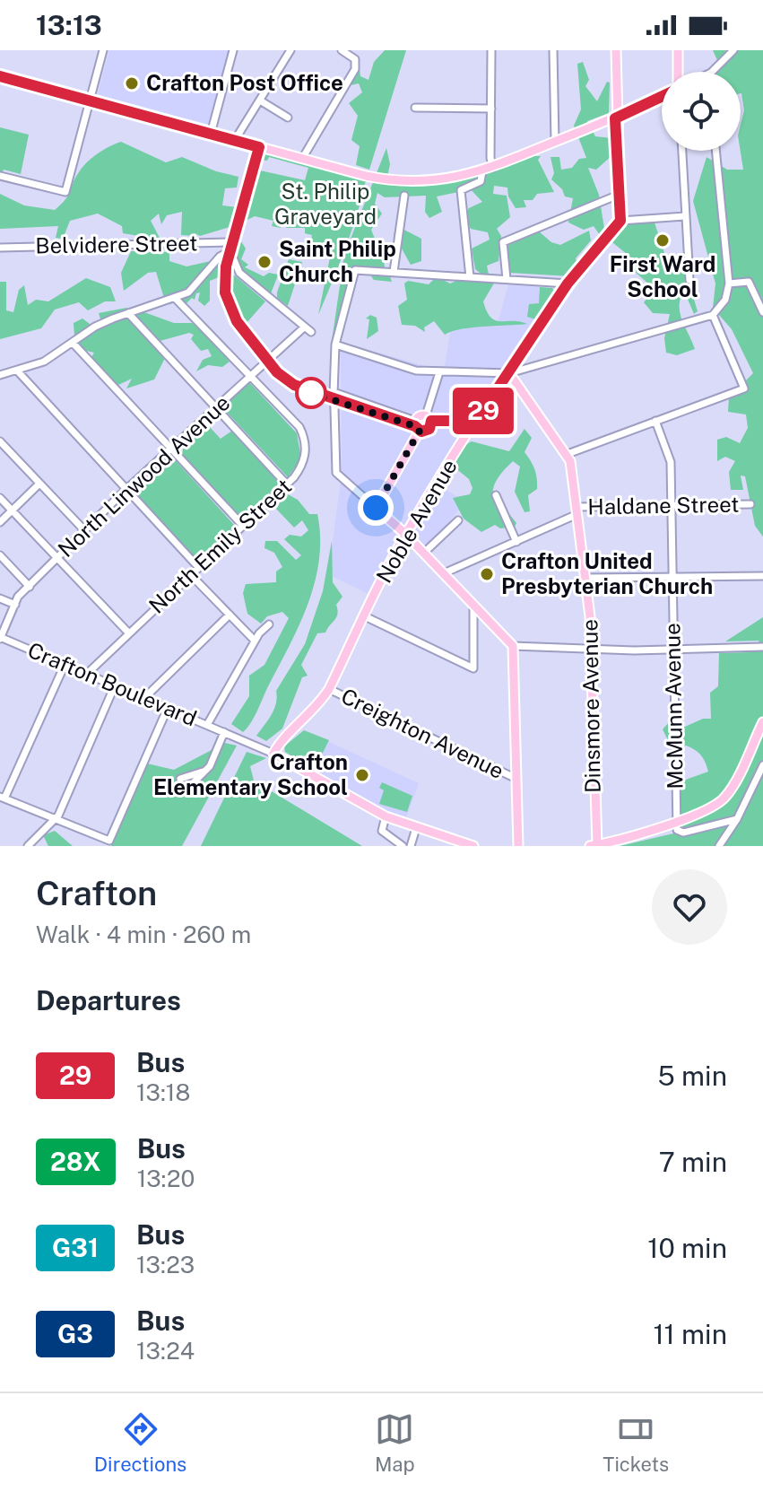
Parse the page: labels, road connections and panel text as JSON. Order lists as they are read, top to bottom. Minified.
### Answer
{"streets":{"main road":["Noble Avenue","Dinsmore Avenue"],"street":["Belvidere Street","North Linwood Avenue","Haldane Street","North Emily Street","Crafton Boulevard","McMunn Avenue","Creighton Avenue"]},"crossings":[["North Linwood Avenue","North Emily Street"],["North Linwood Avenue","Crafton Boulevard"],["Haldane Street","Dinsmore Avenue"],["Haldane Street","McMunn Avenue"],["Noble Avenue","Crafton Boulevard"],["Noble Avenue","Dinsmore Avenue"],["Noble Avenue","Creighton Avenue"],["North Emily Street","Crafton Boulevard"]],"parks":["St. Philip Graveyard"],"places":["Crafton Post Office","First Ward School","Saint Philip Church","Crafton United Presbyterian Church","Crafton Elementary School"],"lines":["bus line 29"],"page":{"status":"13:13","on_map":"29","heading":[["Crafton","Walk · 4 min · 260 m"],"Departures"],"list":[{"mark":"29","name":"Bus","note":"13:18","value":"5 min"},{"mark":"28X","name":"Bus","note":"13:20","value":"7 min"},{"mark":"G31","name":"Bus","note":"13:23","value":"10 min"},{"mark":"G3","name":"Bus","note":"13:24","value":"11 min"}],"tabs":["Directions","Map","Tickets"]}}
